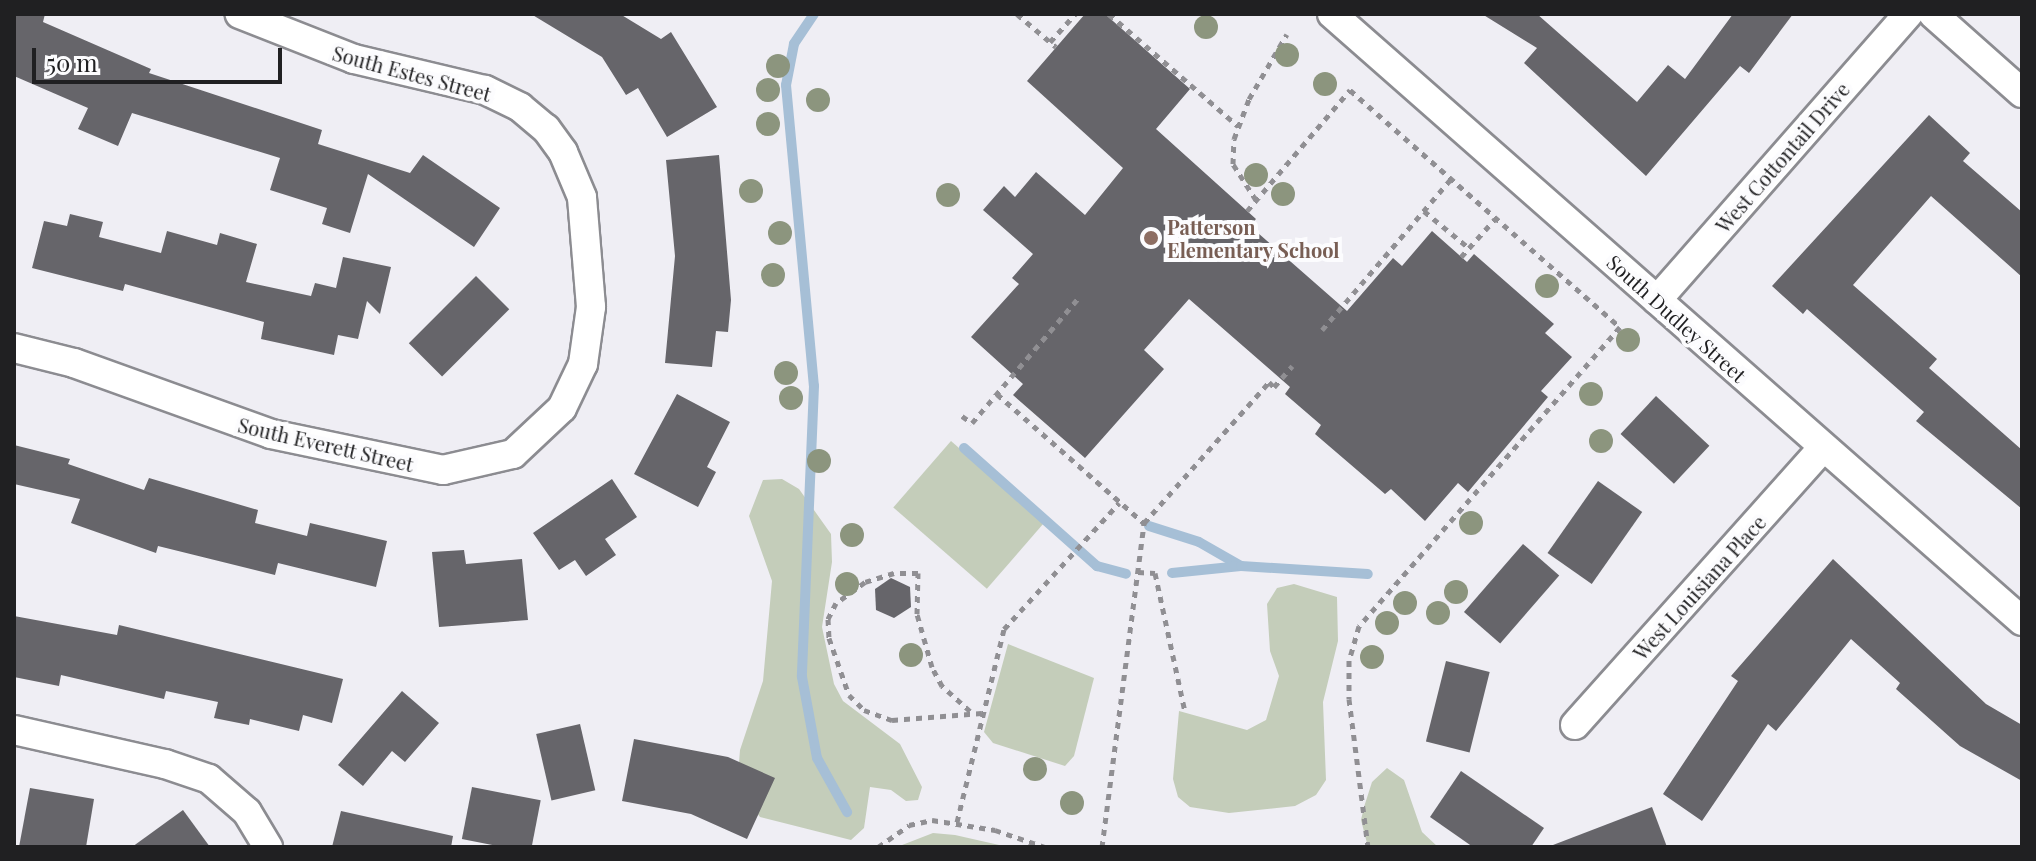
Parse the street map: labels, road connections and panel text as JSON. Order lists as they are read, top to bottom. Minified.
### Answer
{"streets":{"street":["South Estes Street","West Cottontail Drive","South Dudley Street","South Everett Street","West Louisiana Place"]},"crossings":[["South Estes Street","South Everett Street"],["West Cottontail Drive","South Dudley Street"],["South Dudley Street","West Louisiana Place"]],"places":["Patterson Elementary School"],"scale_bar":"50 m"}
